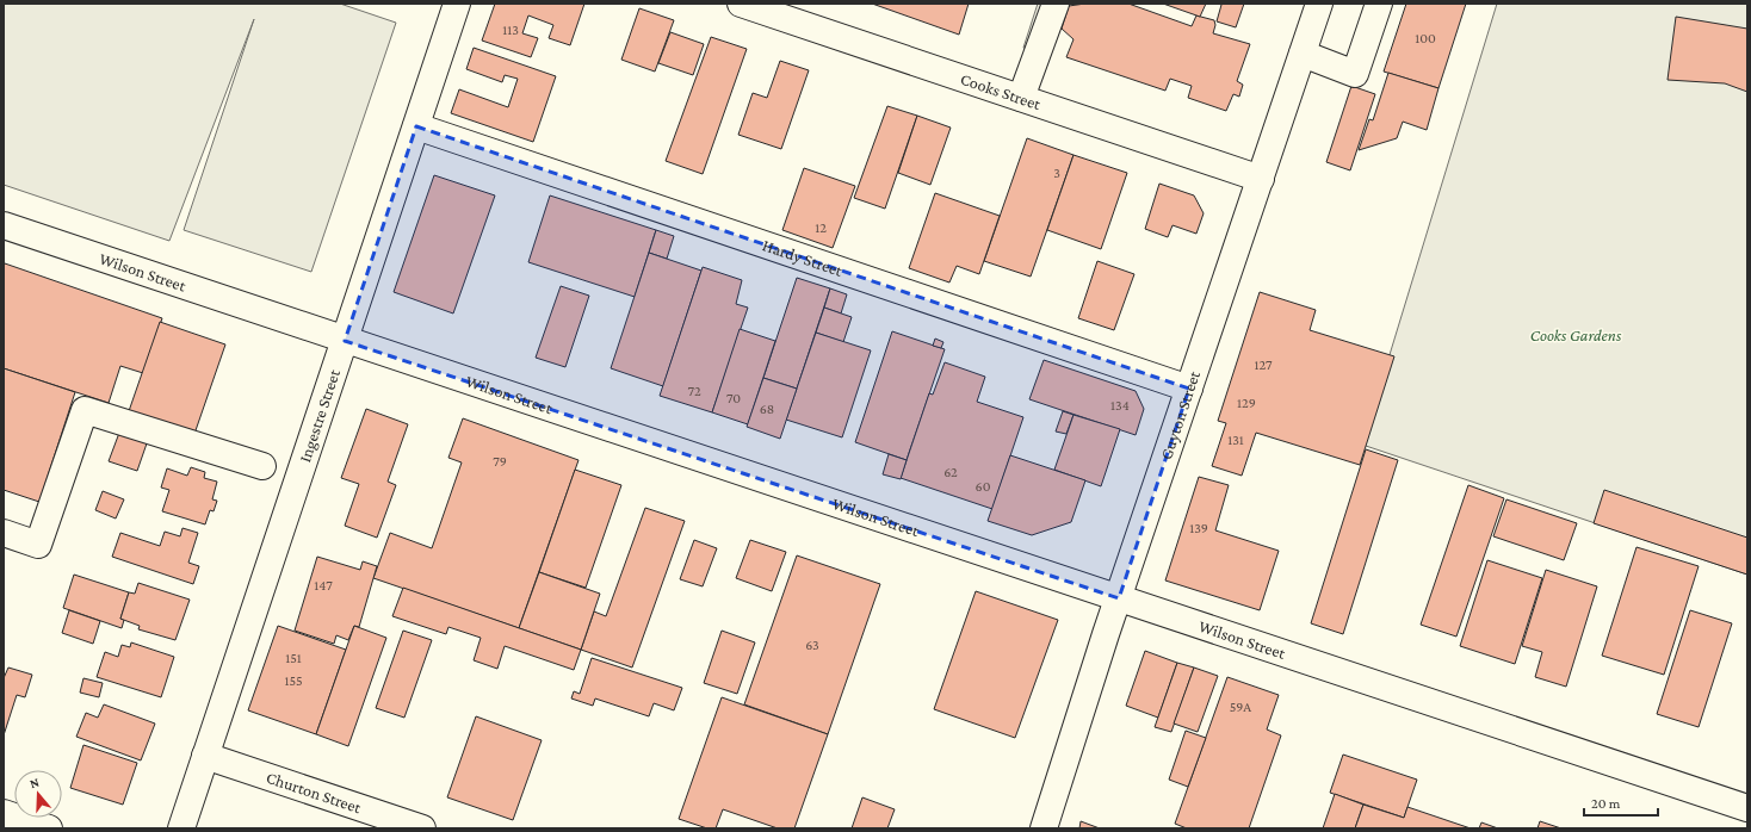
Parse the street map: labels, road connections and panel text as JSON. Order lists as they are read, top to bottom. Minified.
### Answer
{"streets":{"street":["Cooks Street","Hardy Street","Wilson Street","Ingestre Street","Guyton Street","Churton Street"]},"crossings":[["Cooks Street","Guyton Street"],["Hardy Street","Ingestre Street"],["Hardy Street","Guyton Street"],["Wilson Street","Ingestre Street"],["Wilson Street","Guyton Street"],["Ingestre Street","Churton Street"]],"parks":["Cooks Gardens"],"house_numbers":["113","100","3","12","127","72","70","129","134","68","131","79","62","60","139","147","63","151","155","59A"],"scale_bar":"20 m","north":"top"}
